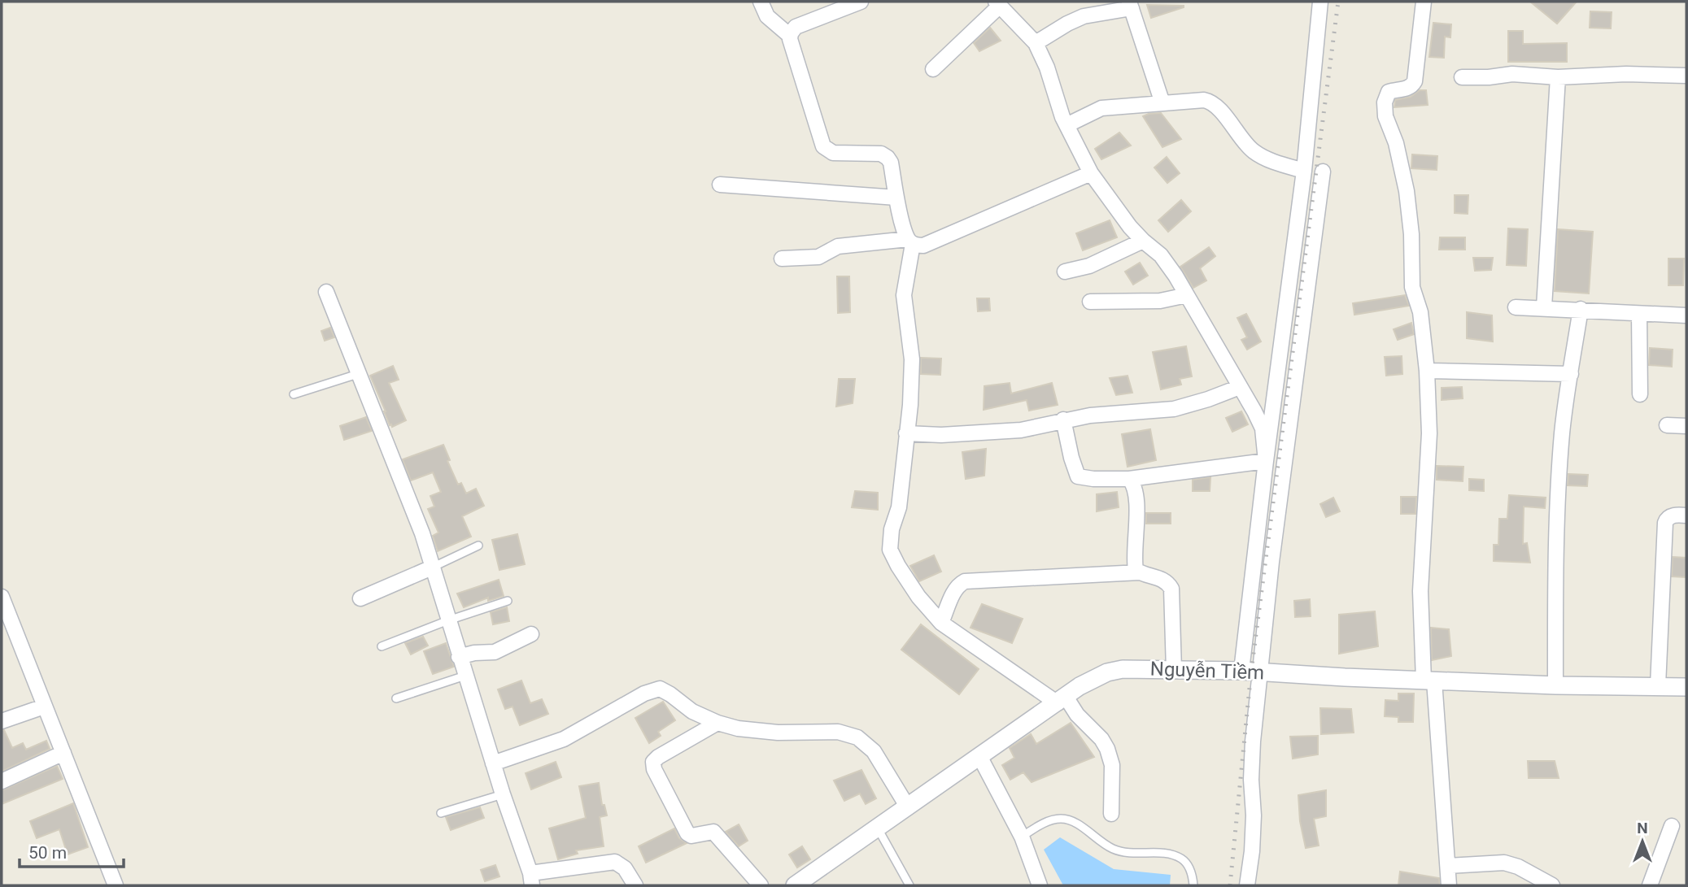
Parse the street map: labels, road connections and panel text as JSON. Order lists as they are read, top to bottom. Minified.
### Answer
{"streets":{"street":["Nguyễn Tiềm"]},"scale_bar":"50 m","north":"top"}
